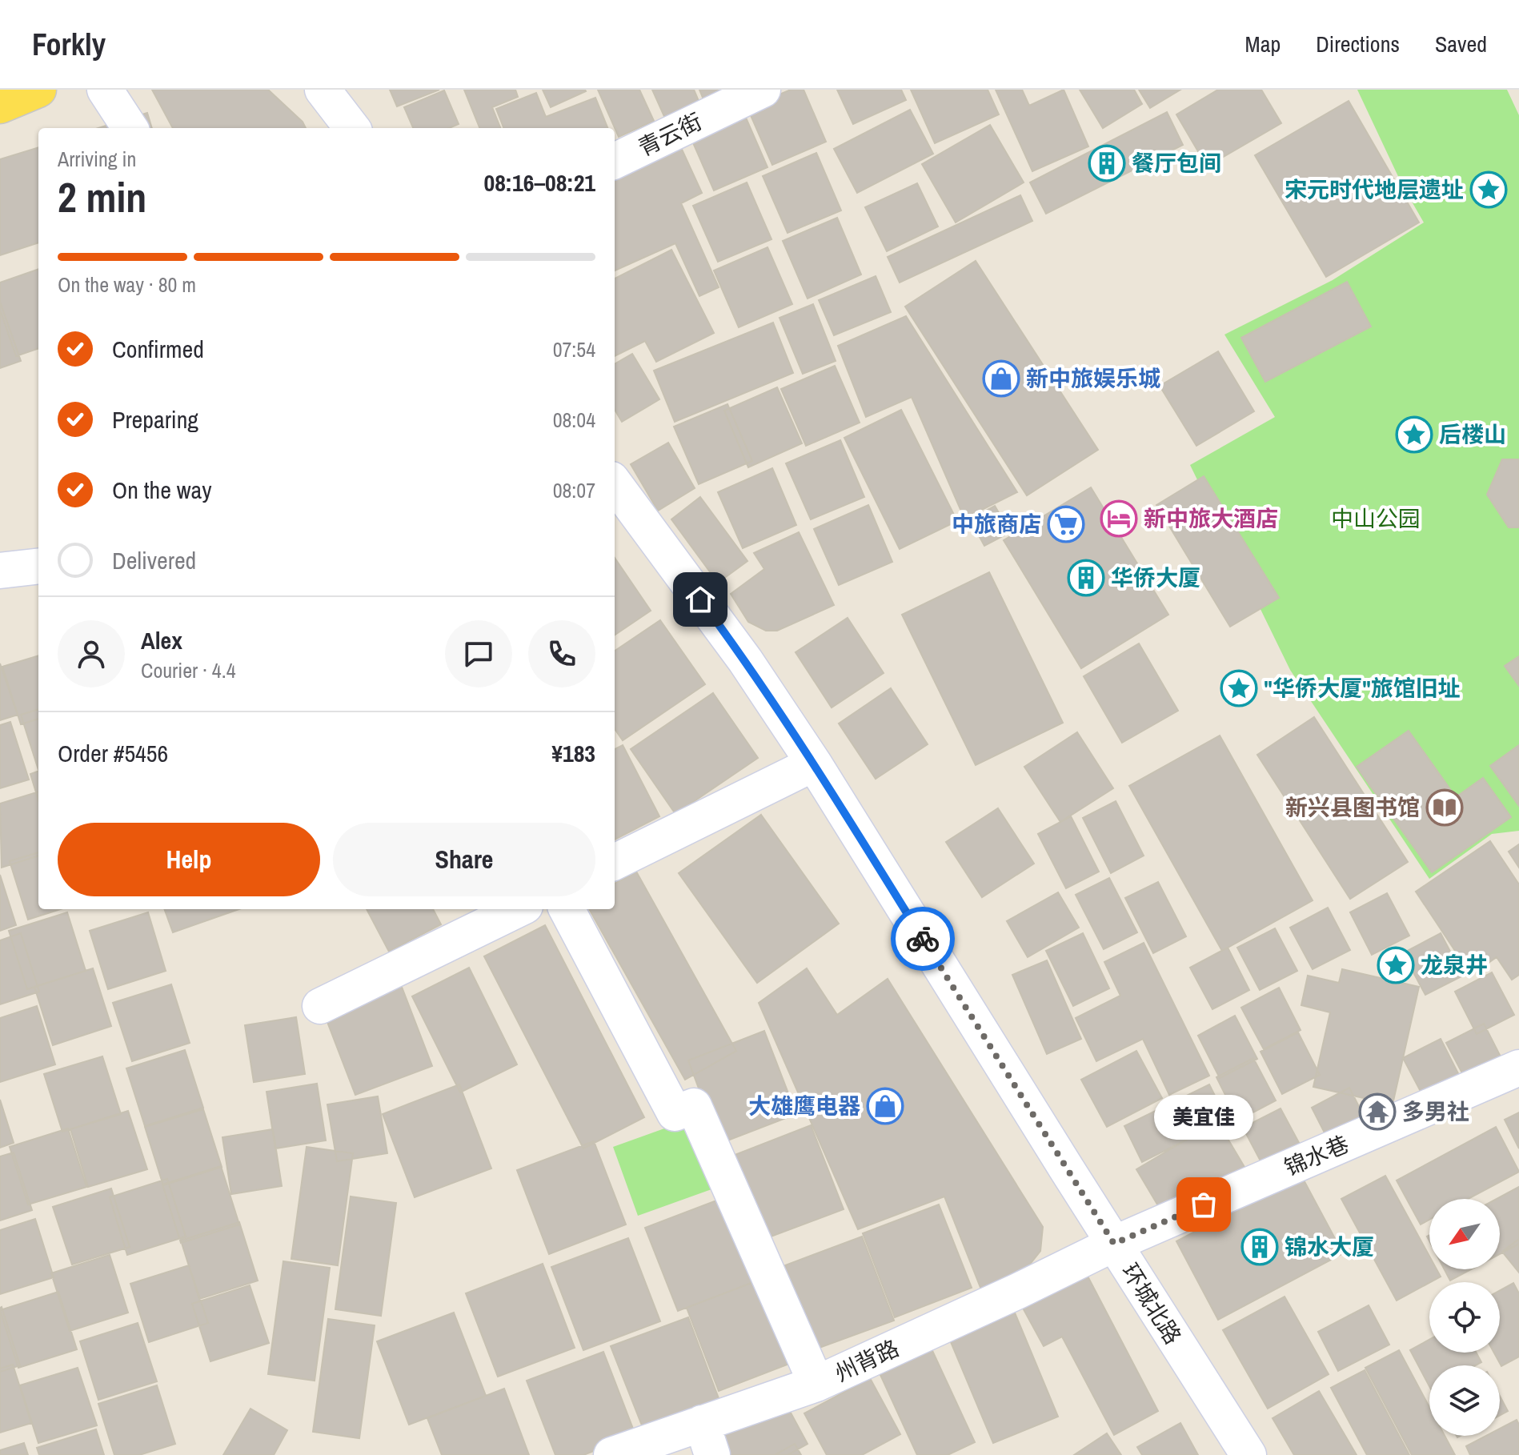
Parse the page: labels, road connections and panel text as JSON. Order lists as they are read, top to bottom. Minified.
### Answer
{"streets":{"street":["青云街","锦水巷","环城北路","州背路"]},"crossings":[["锦水巷","环城北路"],["锦水巷","州背路"],["环城北路","州背路"]],"parks":["中山公园"],"places":{"building":["餐厅包间","华侨大厦","锦水大厦"],"place":["宋元时代地层遗址","后楼山","\"华侨大厦\"旅馆旧址","龙泉井"],"shop":["新中旅娱乐城","大雄鹰电器"],"hotel":["新中旅大酒店"],"supermarket":["中旅商店"],"library":["新兴县图书馆"],"temple":["多男社"],"other":["美宜佳"]},"north":"bottom left","page":{"header":"Forkly","nav":["Map","Directions","Saved"],"heading":["2 min","Arriving in","08:16–08:21"],"panel":["Alex","Courier · 4.4","Order #5456","¥183"],"bar":"On the way · 80 m","list":[["Confirmed","07:54"],["Preparing","08:04"],["On the way","08:07"],"Delivered"],"buttons":["Help","Share"],"bubble":"美宜佳"}}
